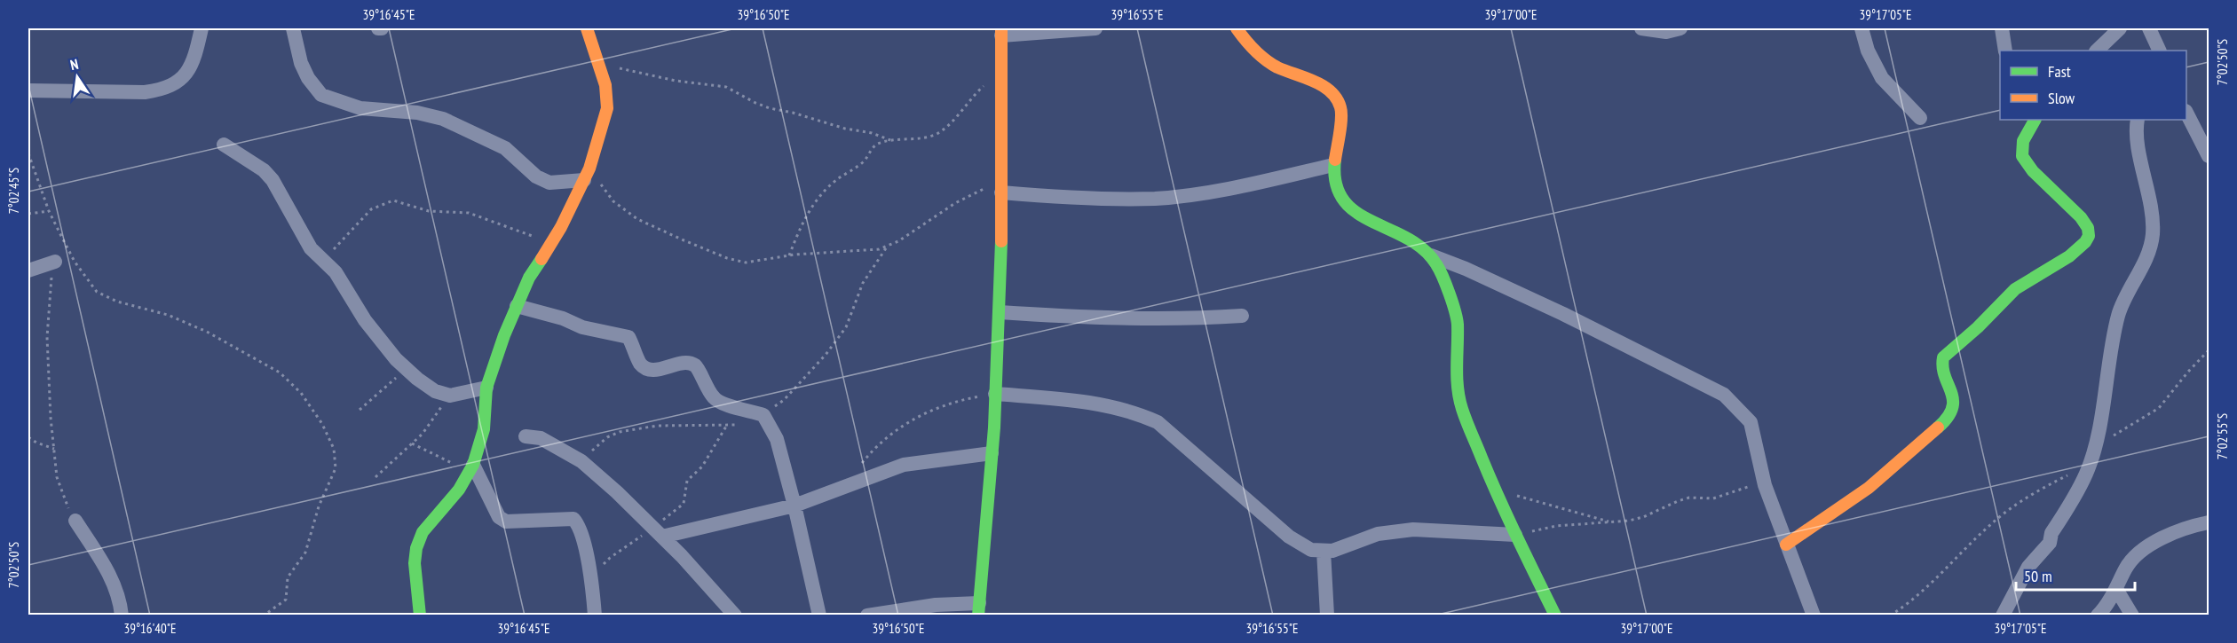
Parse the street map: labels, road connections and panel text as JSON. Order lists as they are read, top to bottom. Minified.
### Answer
{"legend":["Fast","Slow"],"scale_bar":"50 m","north":"top","coordinates":["39°16'45\"E","39°16'50\"E","39°16'55\"E","39°17'00\"E","39°17'05\"E","7°02'50\"S","7°02'45\"S","7°02'55\"S","39°16'40\"E"]}
